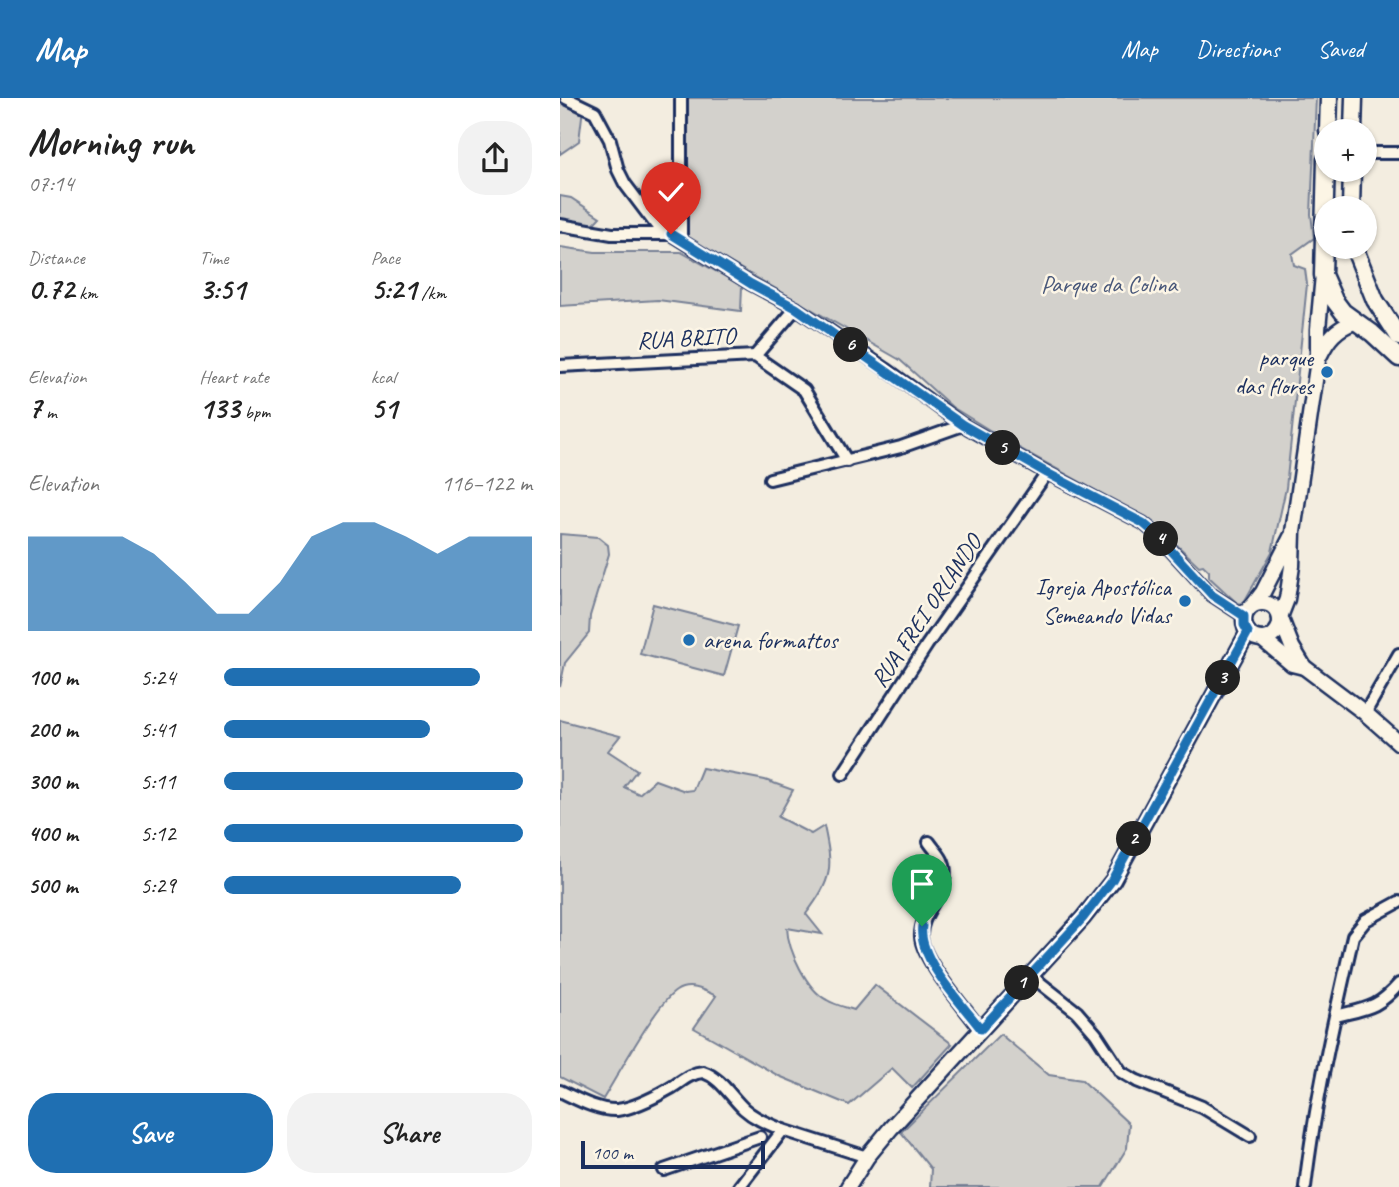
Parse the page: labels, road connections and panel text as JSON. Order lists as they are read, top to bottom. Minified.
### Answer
{"streets":{"street":["RUA BRITO","RUA FREI ORLANDO"]},"parks":["Parque da Colina"],"places":["parque das flores","Igreja Apostólica Semeando Vidas","arena formattos"],"scale_bar":"100 m","page":{"header":"Map","nav":["Map","Directions","Saved"],"heading":["Morning run","07:14"],"map_buttons":["+","−"],"stats":[["Distance","0.72 km"],["Time","3:51"],["Pace","5:21 /km"],["Elevation","7 m"],["Heart rate","133 bpm"],["kcal","51"]],"pins":["6","5","4","3","2","1"],"chart":["Elevation","116–122 m"],"list":[{"name":"100 m","note":"5:24"},{"name":"200 m","note":"5:41"},{"name":"300 m","note":"5:11"},{"name":"400 m","note":"5:12"},{"name":"500 m","note":"5:29"}],"buttons":["Save","Share"],"scale":"100 m"}}
